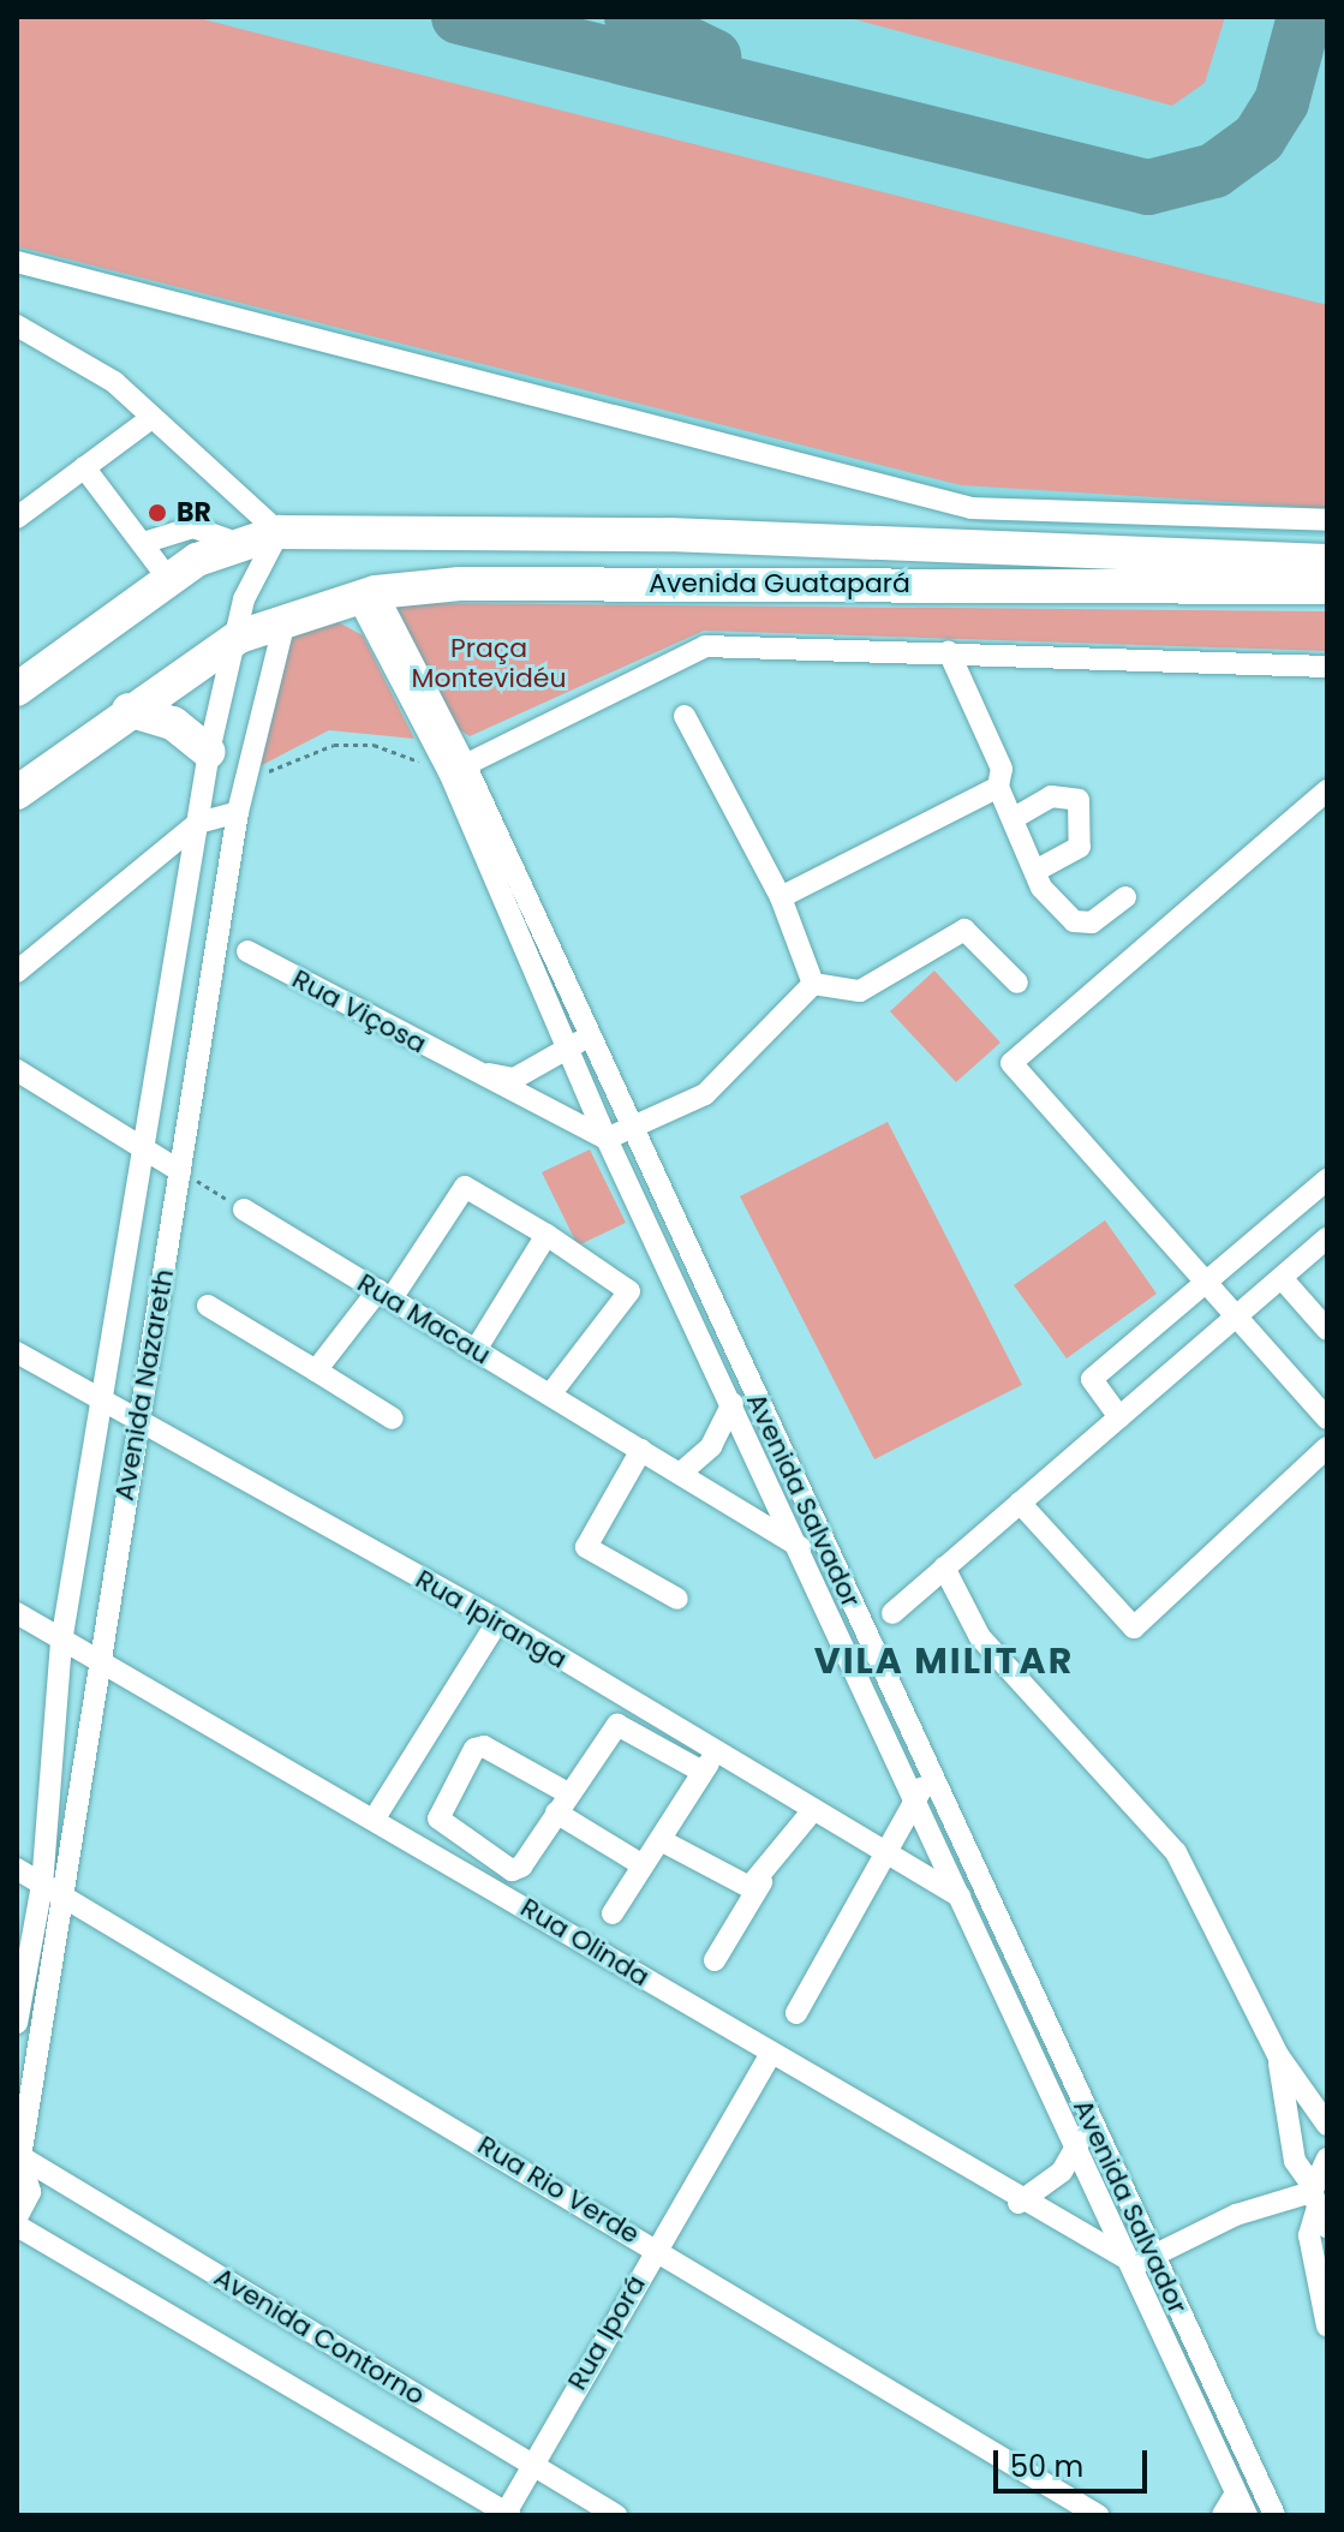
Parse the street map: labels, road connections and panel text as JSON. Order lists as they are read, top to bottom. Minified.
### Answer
{"streets":{"highway":["Avenida Guatapará"],"street":["Rua Viçosa","Rua Macau","Avenida Nazareth","Avenida Salvador","Rua Ipiranga","Rua Olinda","Rua Rio Verde","Rua Iporá","Avenida Contorno"]},"crossings":[["Avenida Guatapará","Avenida Nazareth"],["Avenida Guatapará","Avenida Salvador"],["Rua Viçosa","Avenida Salvador"],["Rua Macau","Avenida Salvador"],["Avenida Nazareth","Rua Ipiranga"],["Avenida Nazareth","Rua Olinda"],["Avenida Nazareth","Rua Rio Verde"],["Avenida Nazareth","Avenida Contorno"],["Avenida Salvador","Rua Ipiranga"],["Avenida Salvador","Rua Olinda"],["Rua Olinda","Rua Iporá"],["Rua Rio Verde","Rua Iporá"],["Rua Iporá","Avenida Contorno"]],"districts":["VILA MILITAR"],"parks":["Praça Montevidéu"],"places":["BR"],"scale_bar":"50 m"}
